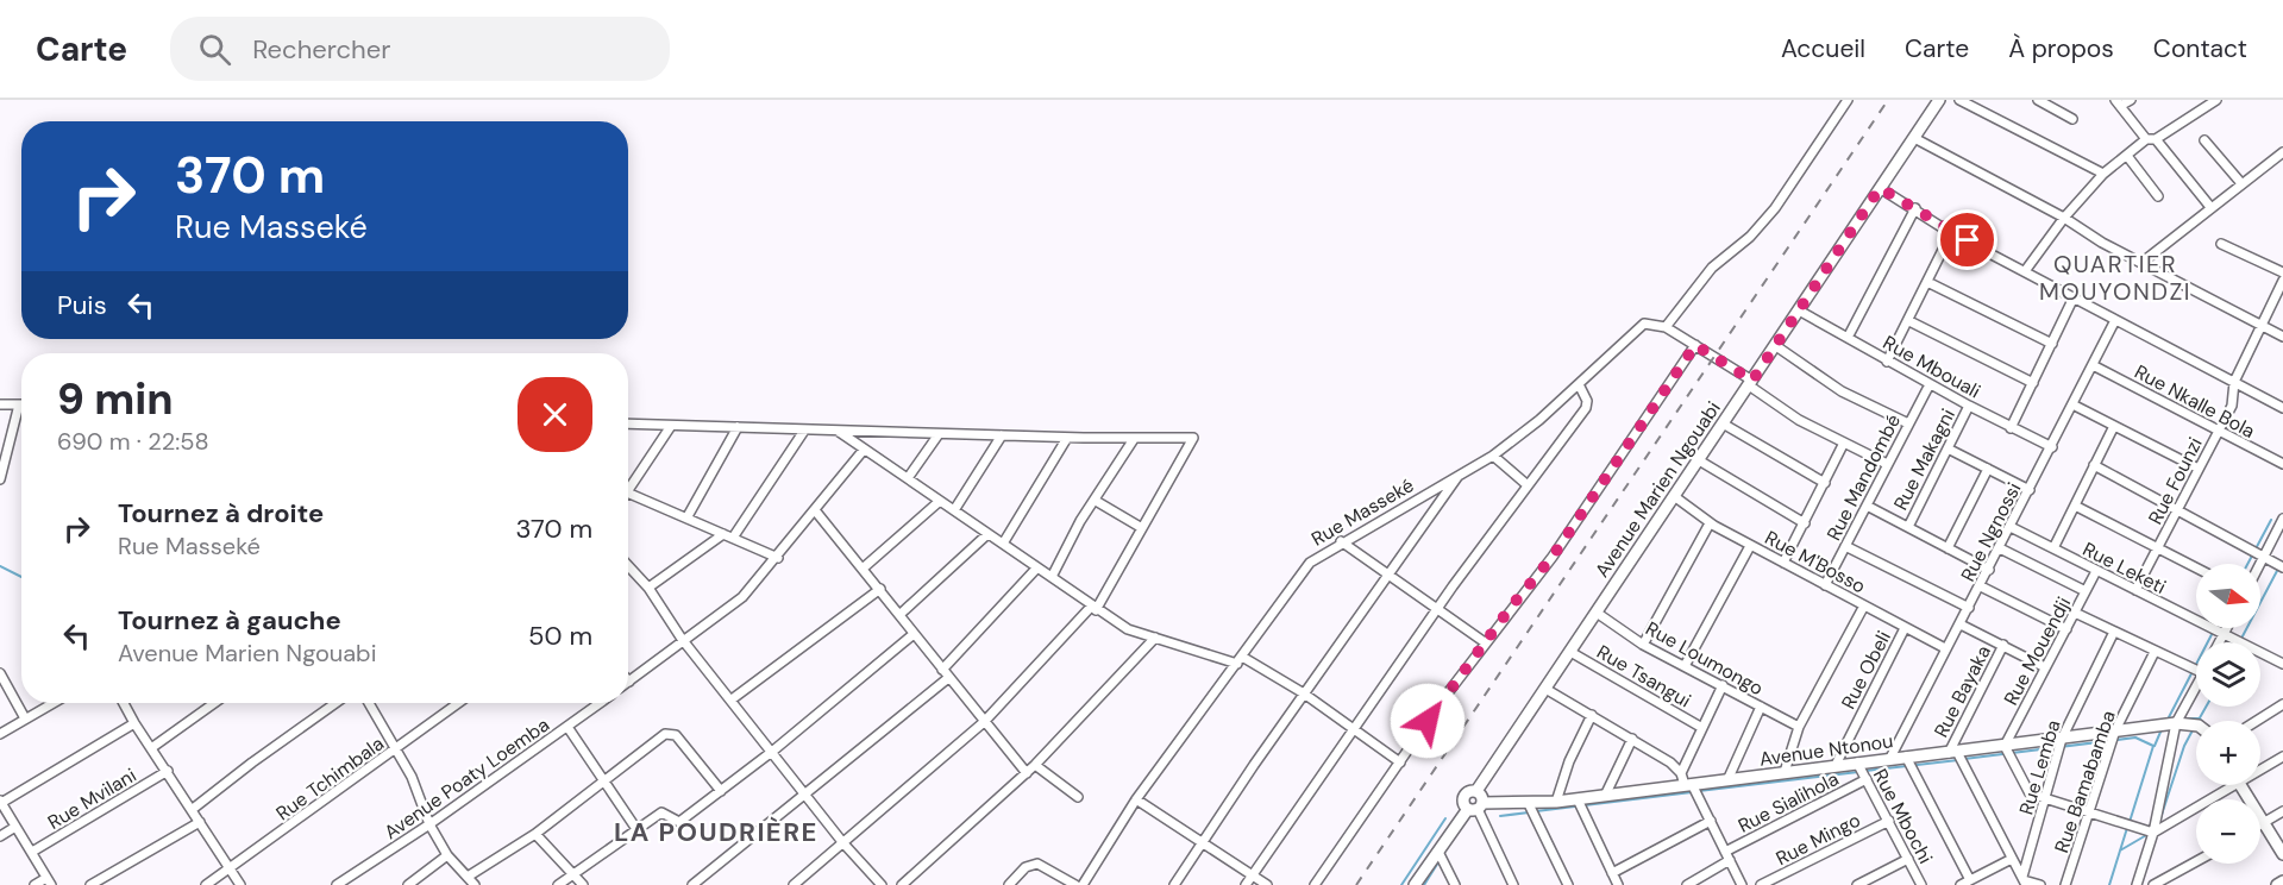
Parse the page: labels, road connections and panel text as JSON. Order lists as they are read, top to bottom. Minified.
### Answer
{"streets":{"street":["Rue Mbouali","Rue Nkalle Bola","Rue Makagni","Rue Mandombé","Rue Founzi","Avenue Marien Ngouabi","Rue Masseké","Rue Ngnossi","Rue M'Bosso","Rue Leketi","Rue Mouendji","Rue Loumongo","Rue Obeli","Rue Tsangui","Rue Bayaka","Avenue Ntonou","Rue Lemba","Rue Tchimbala","Avenue Poaty Loemba","Rue Bamabamba","Rue Mvilani","Rue Sialihola","Rue Mbochi","Rue Mingo"]},"crossings":[["Rue Mbouali","Rue Makagni"],["Rue Mbouali","Rue Mandombé"],["Rue Mbouali","Avenue Marien Ngouabi"],["Rue Mbouali","Rue Ngnossi"],["Rue Nkalle Bola","Rue Founzi"],["Rue Nkalle Bola","Rue Ngnossi"],["Rue Mandombé","Rue M'Bosso"],["Rue Founzi","Rue Leketi"],["Avenue Marien Ngouabi","Rue M'Bosso"],["Avenue Marien Ngouabi","Rue Loumongo"],["Avenue Marien Ngouabi","Rue Tsangui"],["Avenue Marien Ngouabi","Avenue Ntonou"],["Rue Ngnossi","Rue M'Bosso"],["Rue Ngnossi","Rue Leketi"],["Rue Ngnossi","Avenue Ntonou"],["Rue M'Bosso","Rue Obeli"],["Rue Leketi","Rue Mouendji"],["Rue Mouendji","Avenue Ntonou"],["Rue Obeli","Avenue Ntonou"],["Rue Bayaka","Avenue Ntonou"],["Avenue Ntonou","Rue Lemba"],["Avenue Ntonou","Rue Bamabamba"],["Avenue Ntonou","Rue Mbochi"],["Rue Sialihola","Rue Mbochi"],["Rue Mbochi","Rue Mingo"]],"districts":["QUARTIER MOUYONDZI","LA POUDRIÈRE"],"north":"right","page":{"header":"Carte","search":"Rechercher","nav":["Accueil","Carte","À propos","Contact"],"turn":["370 m","Rue Masseké"],"then":"Puis","heading":["9 min","690 m · 22:58"],"list":[{"name":"Tournez à droite","note":"Rue Masseké","value":"370 m"},{"name":"Tournez à gauche","note":"Avenue Marien Ngouabi","value":"50 m"}],"map_buttons":["+","−"]}}
